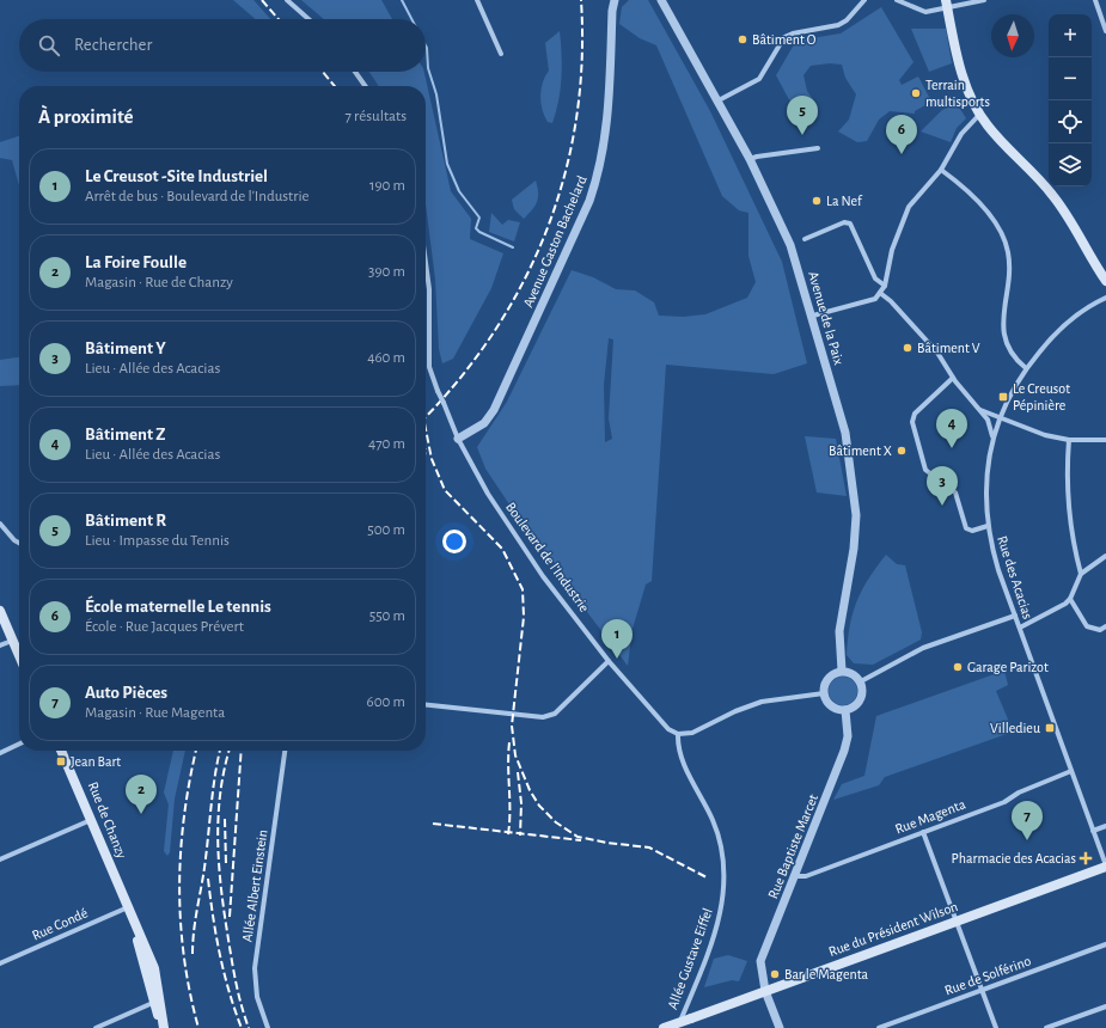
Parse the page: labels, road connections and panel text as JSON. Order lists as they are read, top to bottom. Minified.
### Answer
{"streets":{"main road":["Rue de Chanzy","Rue du Président Wilson"],"street":["Avenue Gaston Bachelard","Avenue de la Paix","Boulevard de l'Industrie","Rue des Acacias","Rue Magenta","Rue Baptiste Marcet","Allée Albert Einstein","Rue Condé","Allée Gustave Eiffel","Rue de Solférino"]},"crossings":[["Avenue Gaston Bachelard","Boulevard de l'Industrie"],["Avenue de la Paix","Rue Baptiste Marcet"],["Boulevard de l'Industrie","Allée Gustave Eiffel"],["Rue des Acacias","Rue Magenta"],["Rue des Acacias","Rue du Président Wilson"],["Rue Magenta","Rue Baptiste Marcet"],["Rue de Chanzy","Rue Condé"],["Rue Baptiste Marcet","Rue du Président Wilson"]],"places":{"other":["Bâtiment O","Terrain multisports","La Nef","Bâtiment V","Bâtiment X","Garage Parizot","Bar le Magenta"],"transit":["Le Creusot Pépinière","Villedieu","Jean Bart"],"health":["Pharmacie des Acacias"]},"north":"bottom","page":{"map_buttons":["+","−"],"search":"Rechercher","heading":["À proximité","7 résultats"],"pins":["5","6","4","3","1","2","7"],"list":[{"mark":"1","name":"Le Creusot -Site Industriel","note":"Arrêt de bus · Boulevard de l'Industrie","value":"190 m"},{"mark":"2","name":"La Foire Foulle","note":"Magasin · Rue de Chanzy","value":"390 m"},{"mark":"3","name":"Bâtiment Y","note":"Lieu · Allée des Acacias","value":"460 m"},{"mark":"4","name":"Bâtiment Z","note":"Lieu · Allée des Acacias","value":"470 m"},{"mark":"5","name":"Bâtiment R","note":"Lieu · Impasse du Tennis","value":"500 m"},{"mark":"6","name":"École maternelle Le tennis","note":"École · Rue Jacques Prévert","value":"550 m"},{"mark":"7","name":"Auto Pièces","note":"Magasin · Rue Magenta","value":"600 m"}]}}
